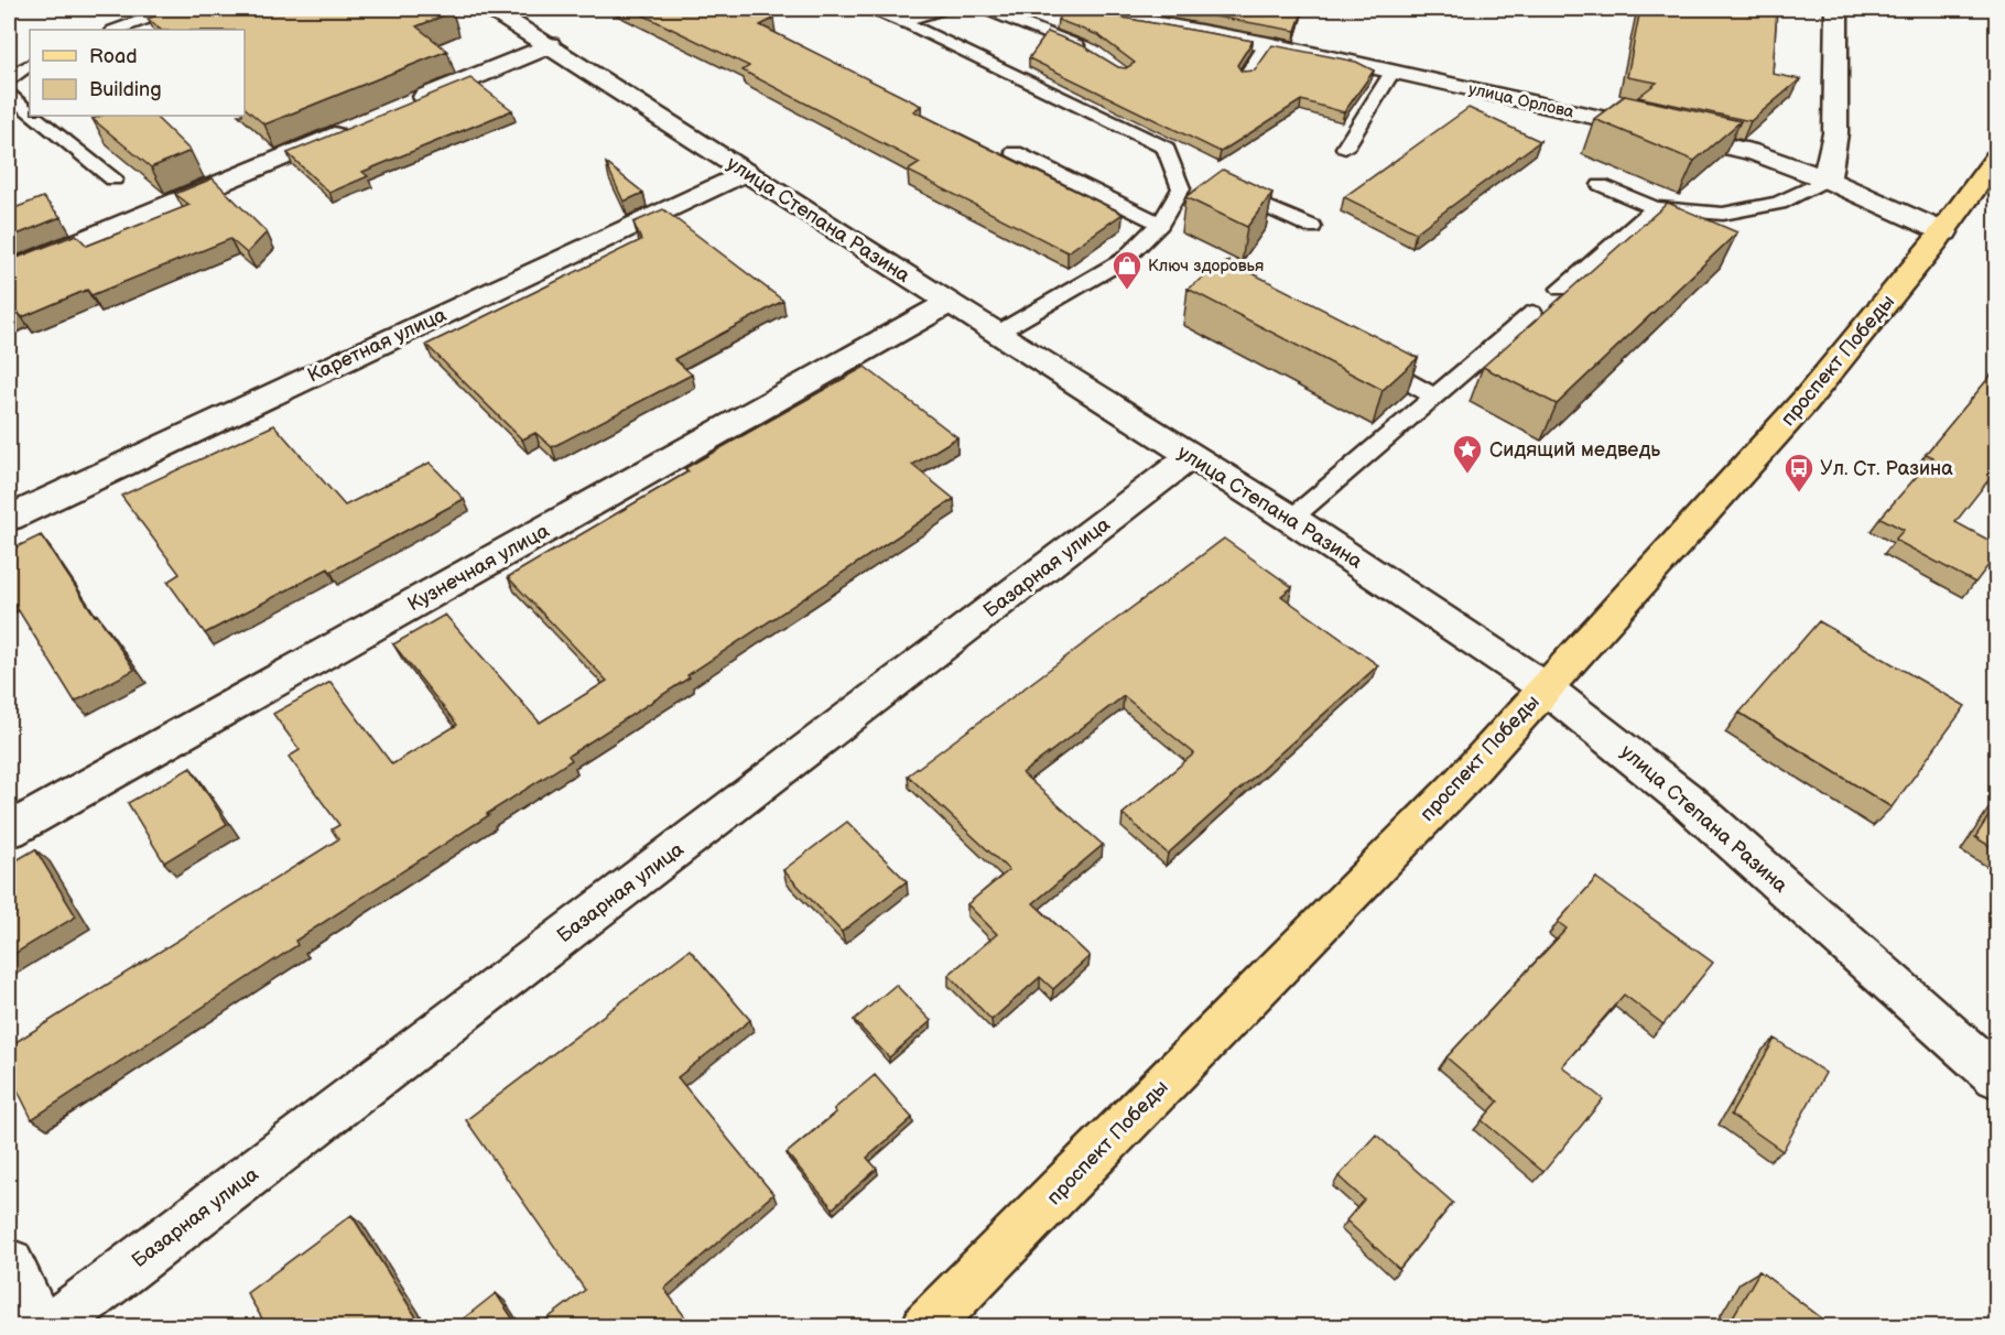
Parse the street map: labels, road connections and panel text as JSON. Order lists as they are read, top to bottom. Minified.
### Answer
{"streets":{"main road":["проспект Победы"],"street":["улица Орлова","улица Степана Разина","Каретная улица","Кузнечная улица","Базарная улица"]},"crossings":[["улица Орлова","проспект Победы"],["улица Степана Разина","Каретная улица"],["улица Степана Разина","проспект Победы"],["улица Степана Разина","Кузнечная улица"],["улица Степана Разина","Базарная улица"]],"places":{"shop":["Ключ здоровья"],"place":["Сидящий медведь"],"bus stop":["Ул. Ст. Разина"]},"legend":["Road","Building"]}
